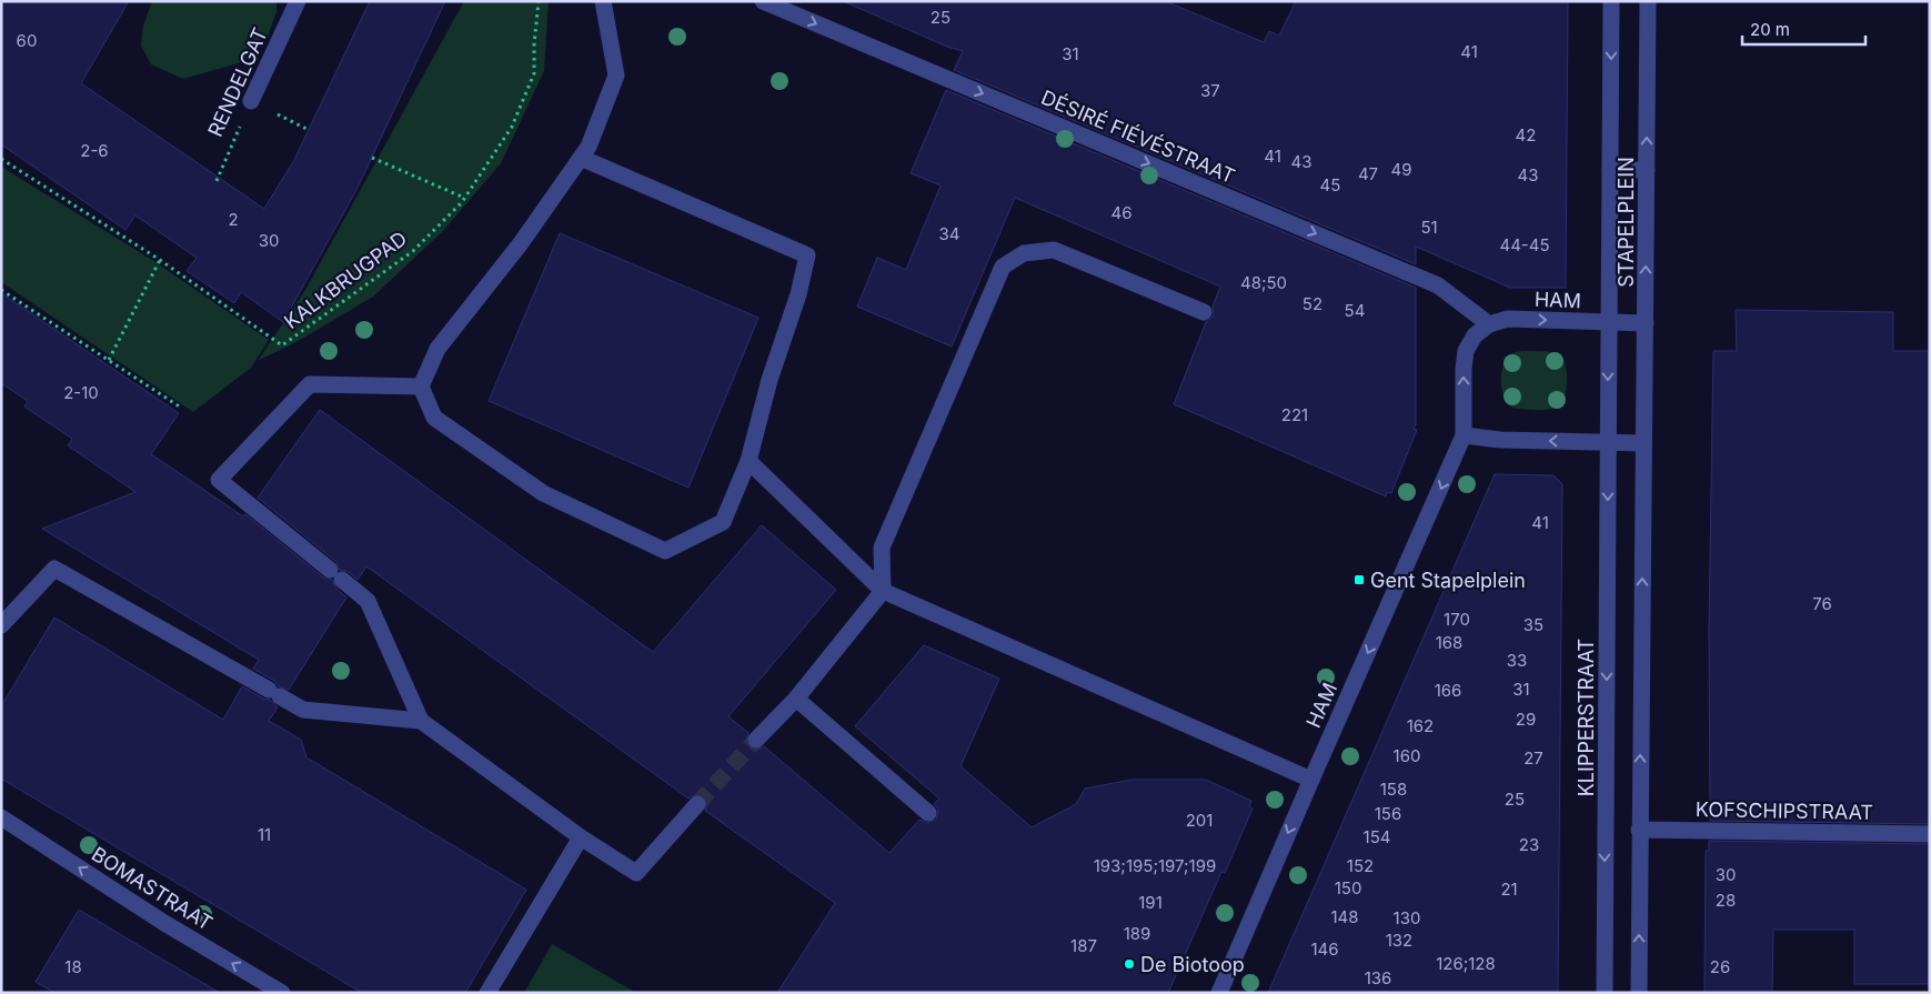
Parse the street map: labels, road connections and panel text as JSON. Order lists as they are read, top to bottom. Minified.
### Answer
{"streets":{"street":["RENDELGAT","DÉSIRÉ FIÉVÉSTRAAT","STAPELPLEIN","HAM","KLIPPERSTRAAT","KOFSCHIPSTRAAT","BOMASTRAAT"],"path":["KALKBRUGPAD"]},"crossings":[["DÉSIRÉ FIÉVÉSTRAAT","HAM"],["STAPELPLEIN","HAM"],["STAPELPLEIN","KLIPPERSTRAAT"]],"one_way":["DÉSIRÉ FIÉVÉSTRAAT","BOMASTRAAT"],"places":{"transit":["Gent Stapelplein"],"other":["De Biotoop"]},"house_numbers":["25","60","41","31","37","42","2-6","41","43","49","47","43","45","46","2","51","34","30","44-45","48;50","52","54","2-10","221","41","76","170","35","168","33","31","166","29","162","160","27","158","25","156","201","11","154","23","193;195;197;199","152","30","150","21","28","191","148","130","189","132","187","146","126;128","18","26","136"],"scale_bar":"20 m"}
